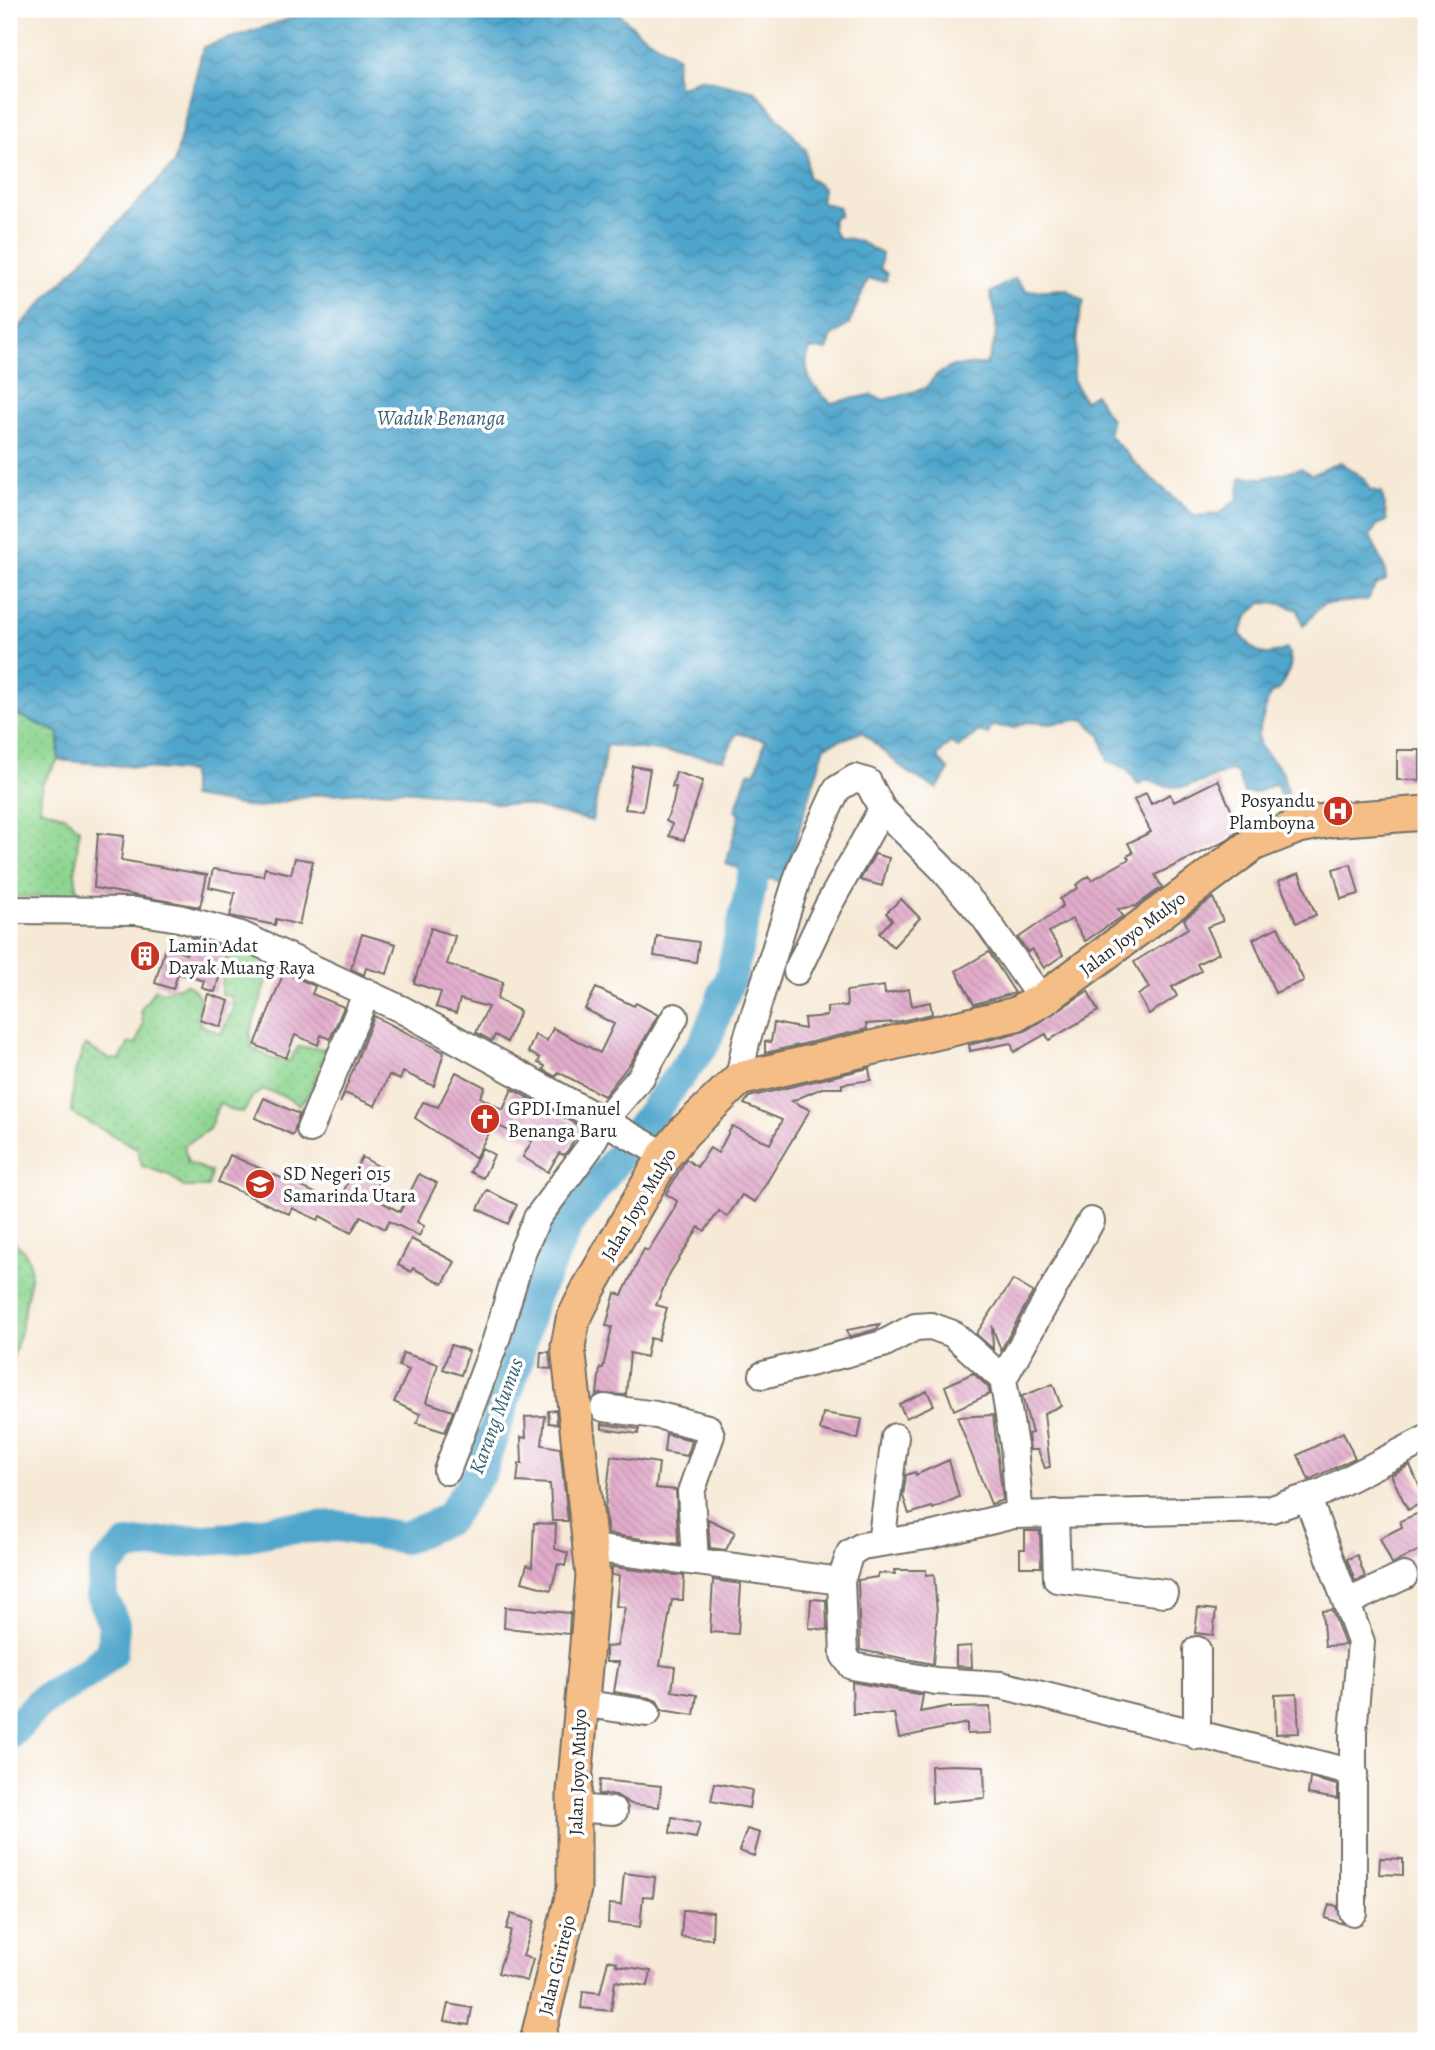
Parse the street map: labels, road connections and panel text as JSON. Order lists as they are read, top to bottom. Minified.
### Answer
{"streets":{"main road":["Jalan Joyo Mulyo","Jalan Girirejo"]},"crossings":[["Jalan Joyo Mulyo","Jalan Girirejo"]],"water":["Waduk Benanga","Karang Mumus"],"places":{"hospital":["Posyandu Plamboyna"],"building":["Lamin Adat Dayak Muang Raya"],"church":["GPDI Imanuel Benanga Baru"],"school or university":["SD Negeri 015 Samarinda Utara"]}}
